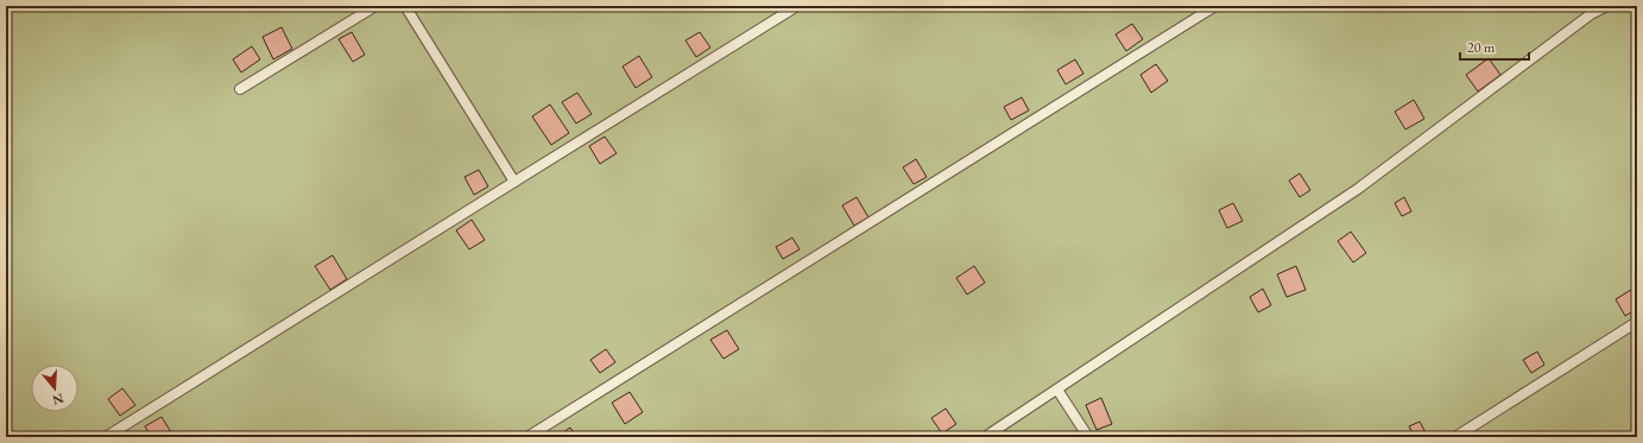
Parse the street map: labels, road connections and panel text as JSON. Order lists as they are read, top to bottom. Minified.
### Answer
{"scale_bar":"20 m","north":"bottom"}
